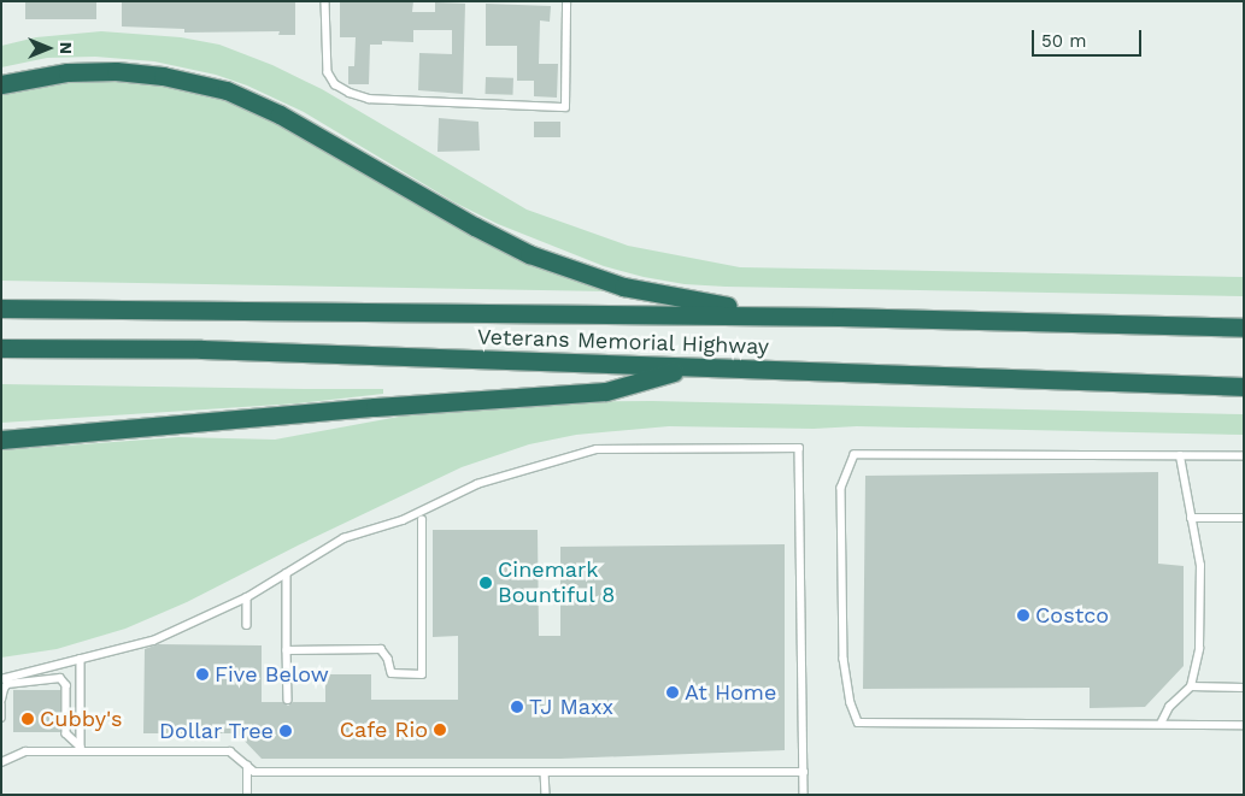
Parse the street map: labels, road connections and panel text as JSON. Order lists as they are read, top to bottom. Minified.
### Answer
{"streets":{"highway":["Veterans Memorial Highway"]},"places":["Cinemark Bountiful 8","Costco","Five Below","At Home","TJ Maxx","Cubby's","Cafe Rio","Dollar Tree"],"scale_bar":"50 m","north":"right"}
